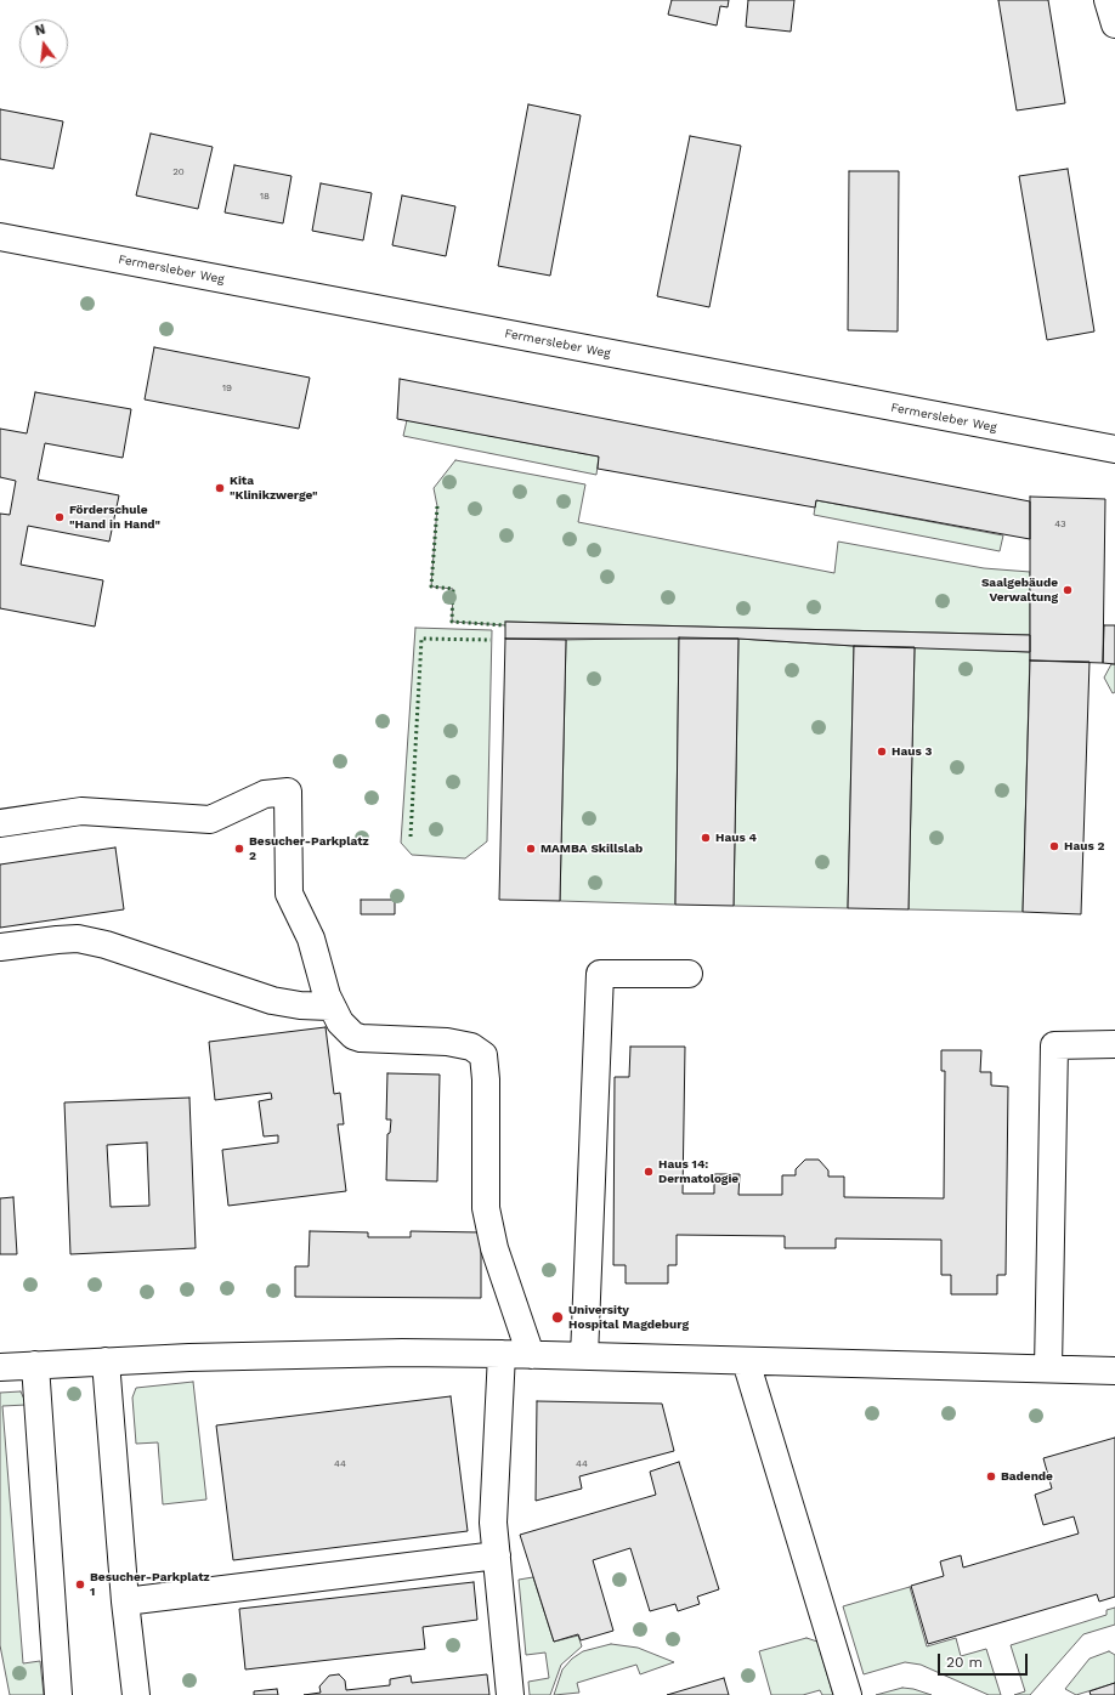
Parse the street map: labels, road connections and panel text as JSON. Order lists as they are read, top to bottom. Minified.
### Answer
{"streets":{"street":["Fermersleber Weg"]},"places":["Kita \"Klinikzwerge\"","Förderschule \"Hand in Hand\"","Saalgebäude Verwaltung","Haus 3","Haus 4","Haus 2","Besucher-Parkplatz 2","MAMBA Skillslab","Haus 14: Dermatologie","University Hospital Magdeburg","Badende","Besucher-Parkplatz 1"],"house_numbers":["20","18","19","43","44","44"],"scale_bar":"20 m","north":"top"}
